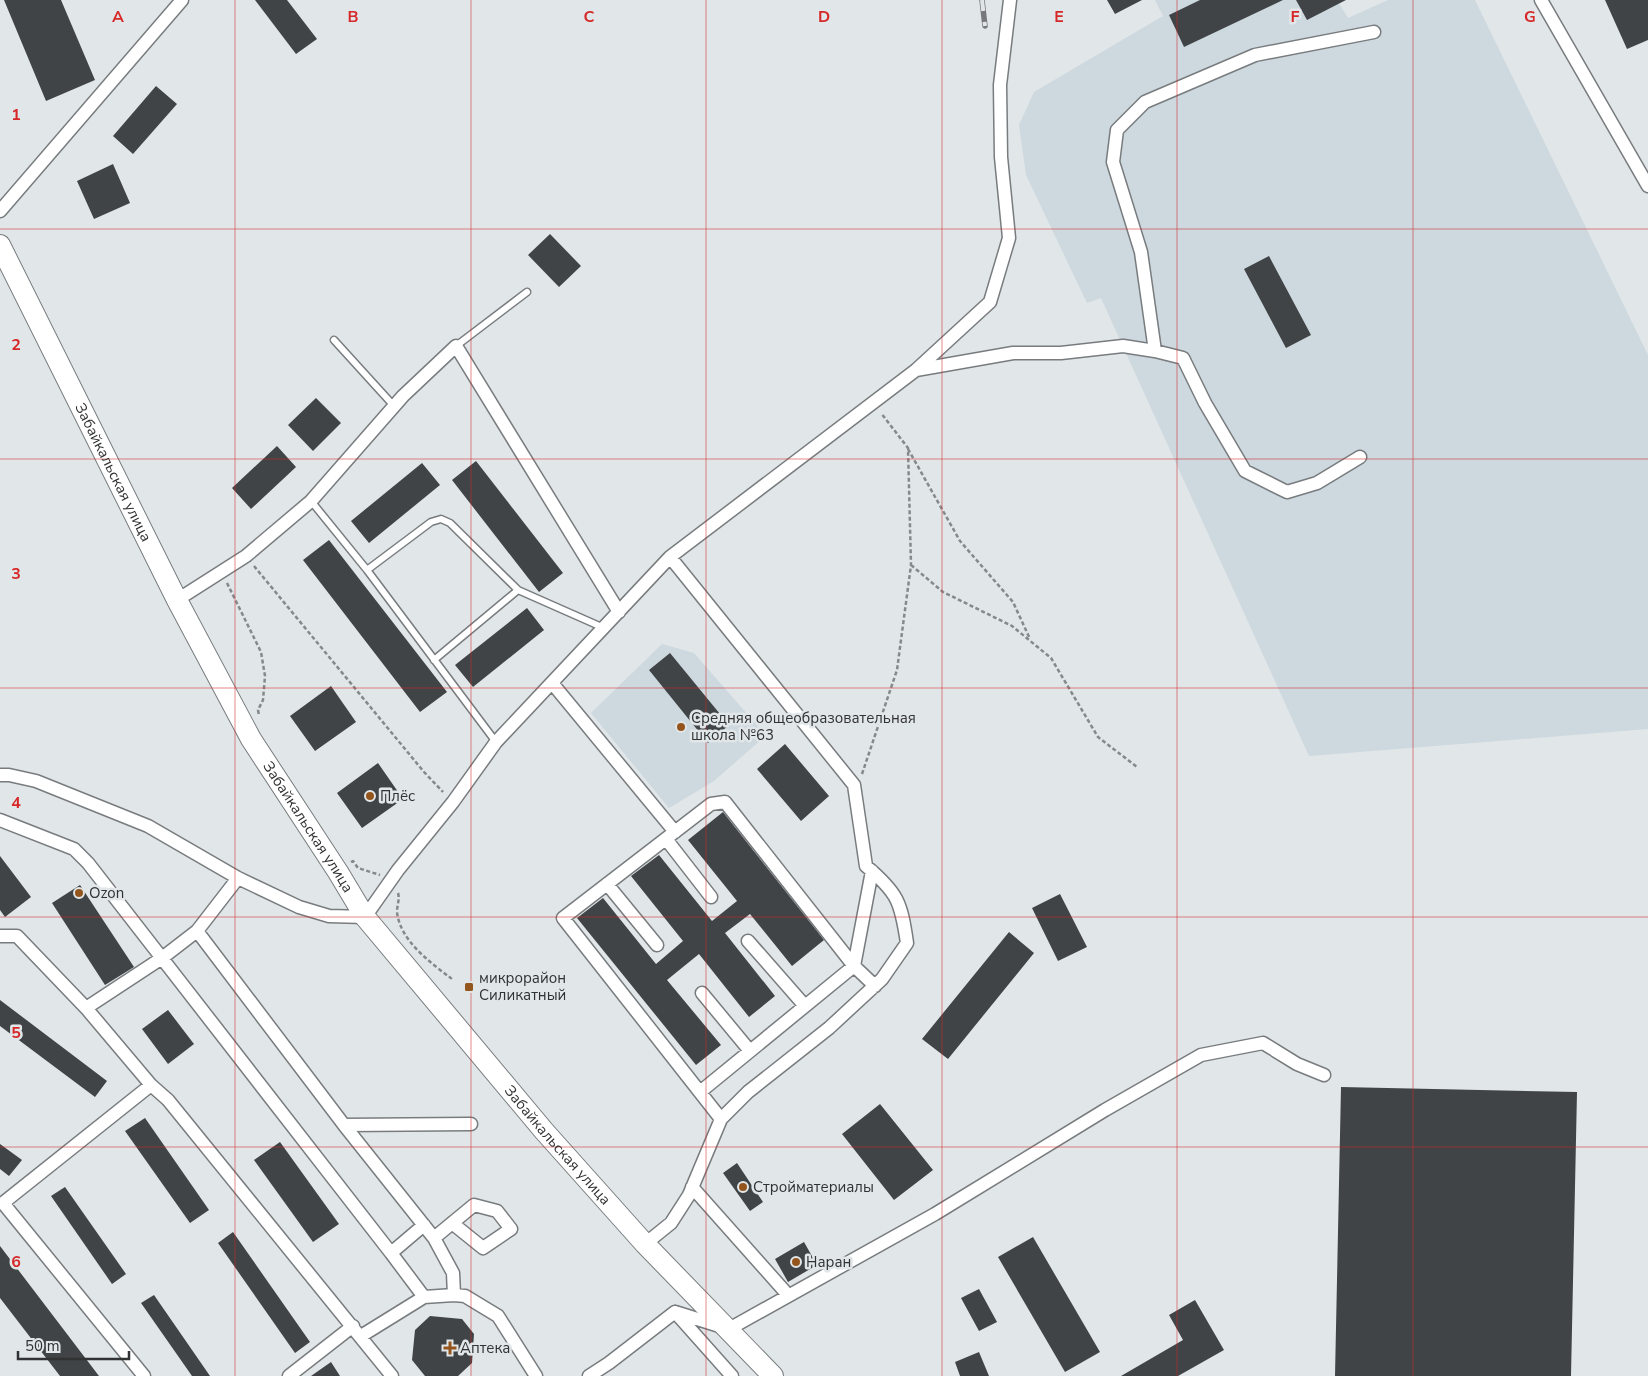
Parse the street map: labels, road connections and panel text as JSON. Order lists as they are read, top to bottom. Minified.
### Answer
{"streets":{"main road":["Забайкальская улица"]},"places":{"other":["Средняя общеобразовательная школа №63","Плёс","Ozon","Стройматериалы","Наран"],"transit":["микрорайон Силикатный"],"health":["Аптека"]},"scale_bar":"50 m","grid":{"columns":["A","B","C","D","E","F","G"],"rows":["1","2","3","4","5","6"]}}
